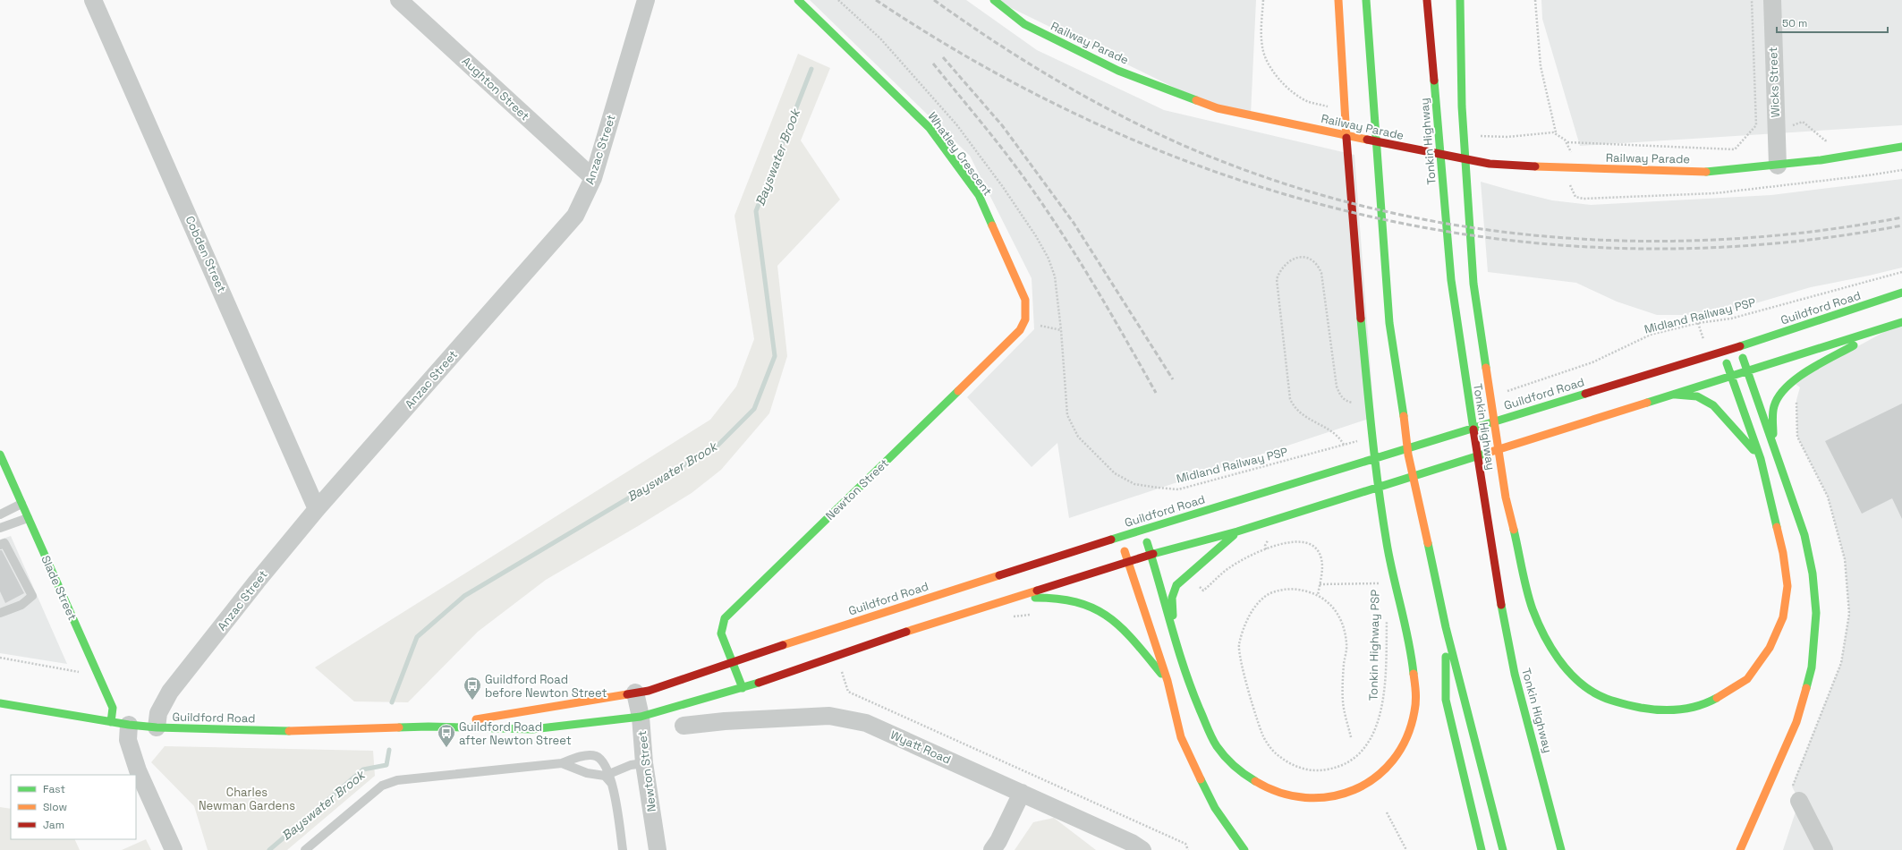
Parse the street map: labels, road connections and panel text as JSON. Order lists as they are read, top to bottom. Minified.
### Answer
{"streets":{"main road":["Railway Parade","Tonkin Highway","Whatley Crescent","Guildford Road","Newton Street","Slade Street"],"street":["Wicks Street","Aughton Street","Anzac Street","Cobden Street","Wyatt Road"],"path":["Midland Railway PSP","Tonkin Highway PSP"]},"crossings":[["Railway Parade","Wicks Street"],["Aughton Street","Anzac Street"],["Anzac Street","Cobden Street"],["Anzac Street","Guildford Road"],["Whatley Crescent","Midland Railway PSP"],["Whatley Crescent","Newton Street"],["Guildford Road","Newton Street"],["Guildford Road","Slade Street"],["Midland Railway PSP","Newton Street"]],"water":["Bayswater Brook"],"parks":["Charles Newman Gardens"],"places":{"bus stop":["Guildford Road before Newton Street","Guildford Road after Newton Street"]},"legend":["Fast","Slow","Jam"],"scale_bar":"50 m"}
